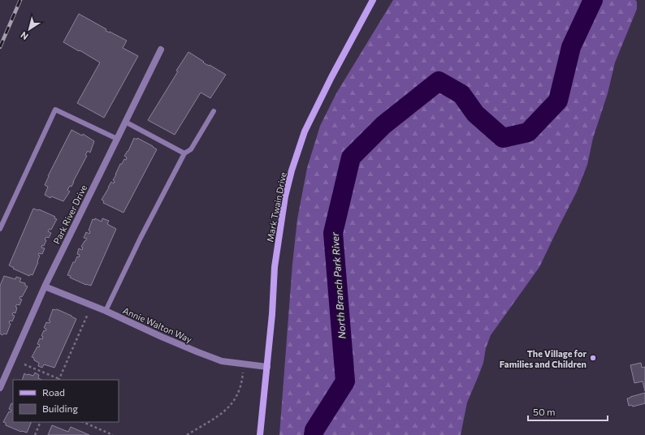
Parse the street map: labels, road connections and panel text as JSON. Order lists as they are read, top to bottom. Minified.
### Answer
{"streets":{"street":["Mark Twain Drive","Park River Drive","Annie Walton Way"]},"crossings":[["Mark Twain Drive","Annie Walton Way"],["Park River Drive","Annie Walton Way"]],"water":["North Branch Park River"],"places":["The Village for Families and Children"],"legend":["Road","Building"],"scale_bar":"50 m","north":"bottom left"}
